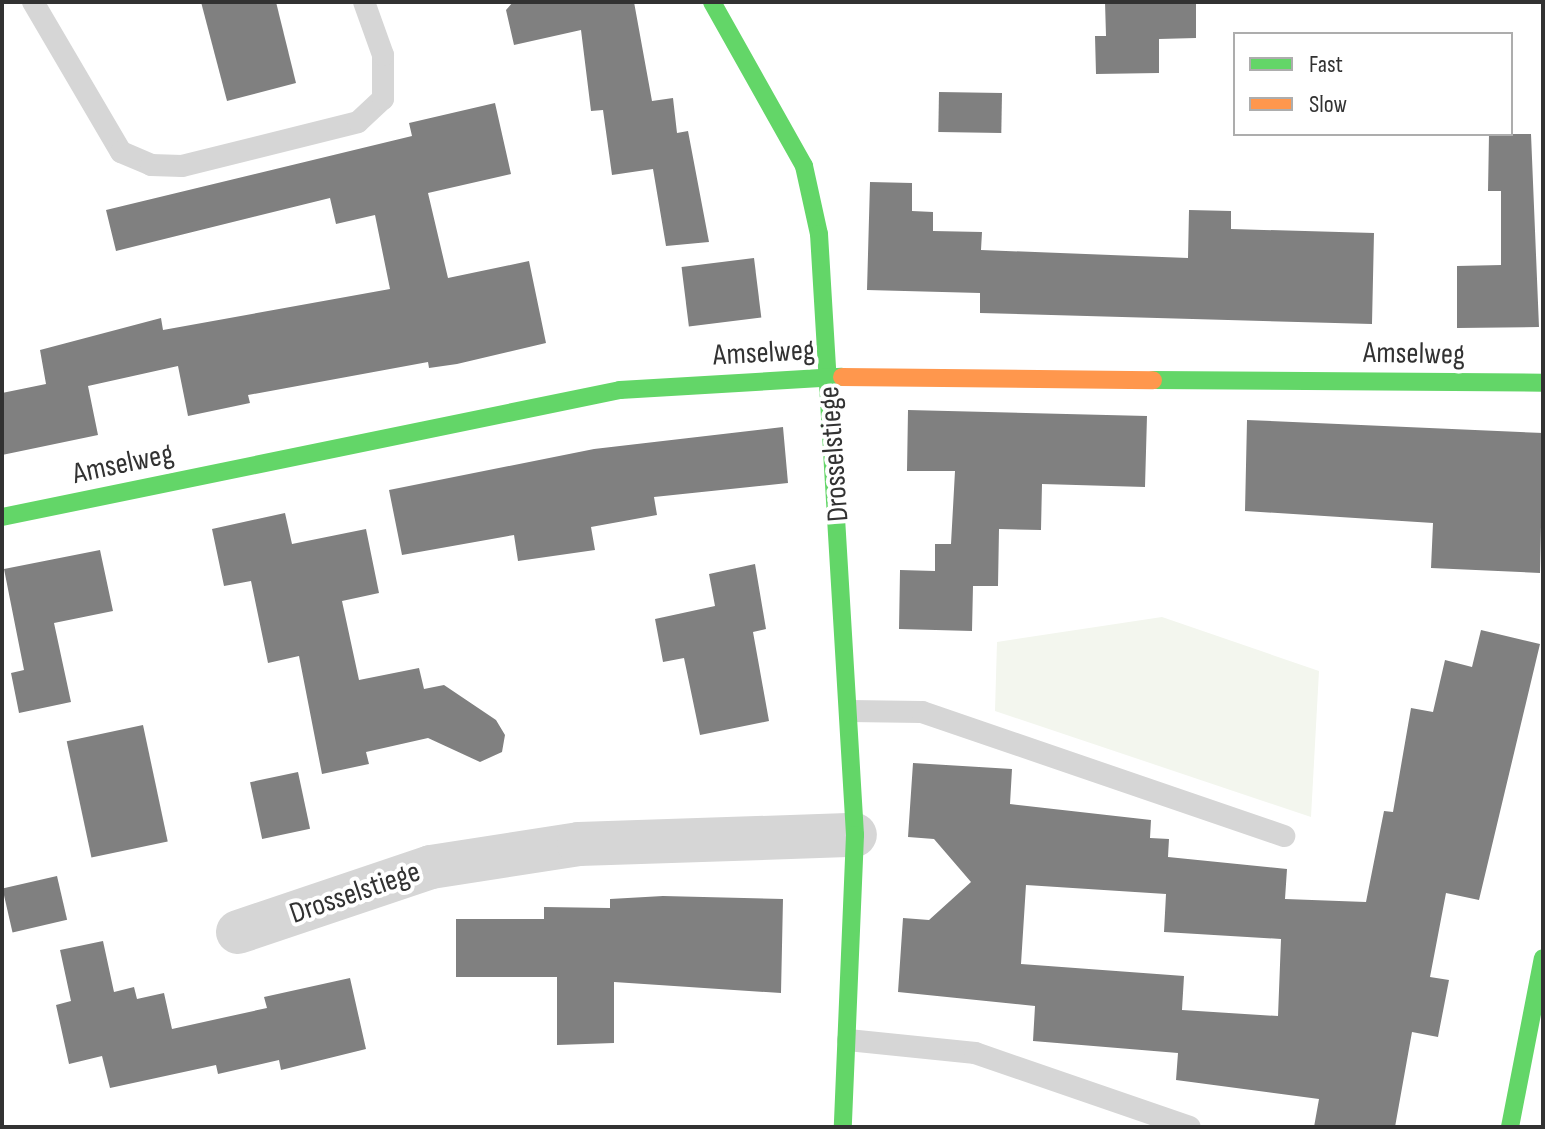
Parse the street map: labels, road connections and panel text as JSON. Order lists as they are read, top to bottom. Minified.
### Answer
{"streets":{"street":["Amselweg","Drosselstiege"]},"crossings":[["Amselweg","Drosselstiege"]],"legend":["Fast","Slow"]}
